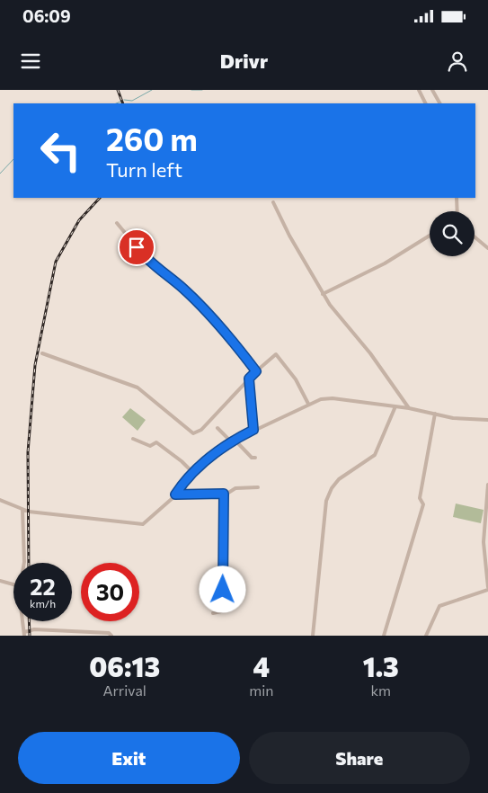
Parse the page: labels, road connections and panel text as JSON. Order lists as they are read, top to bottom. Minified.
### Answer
{"page":{"status":"06:09","header":"Drivr","turn":["260 m","Turn left"],"speed":"22 km/h","limit":"30","eta":["06:13","Arrival","4","min","1.3","km"],"buttons":["Exit","Share"]}}
